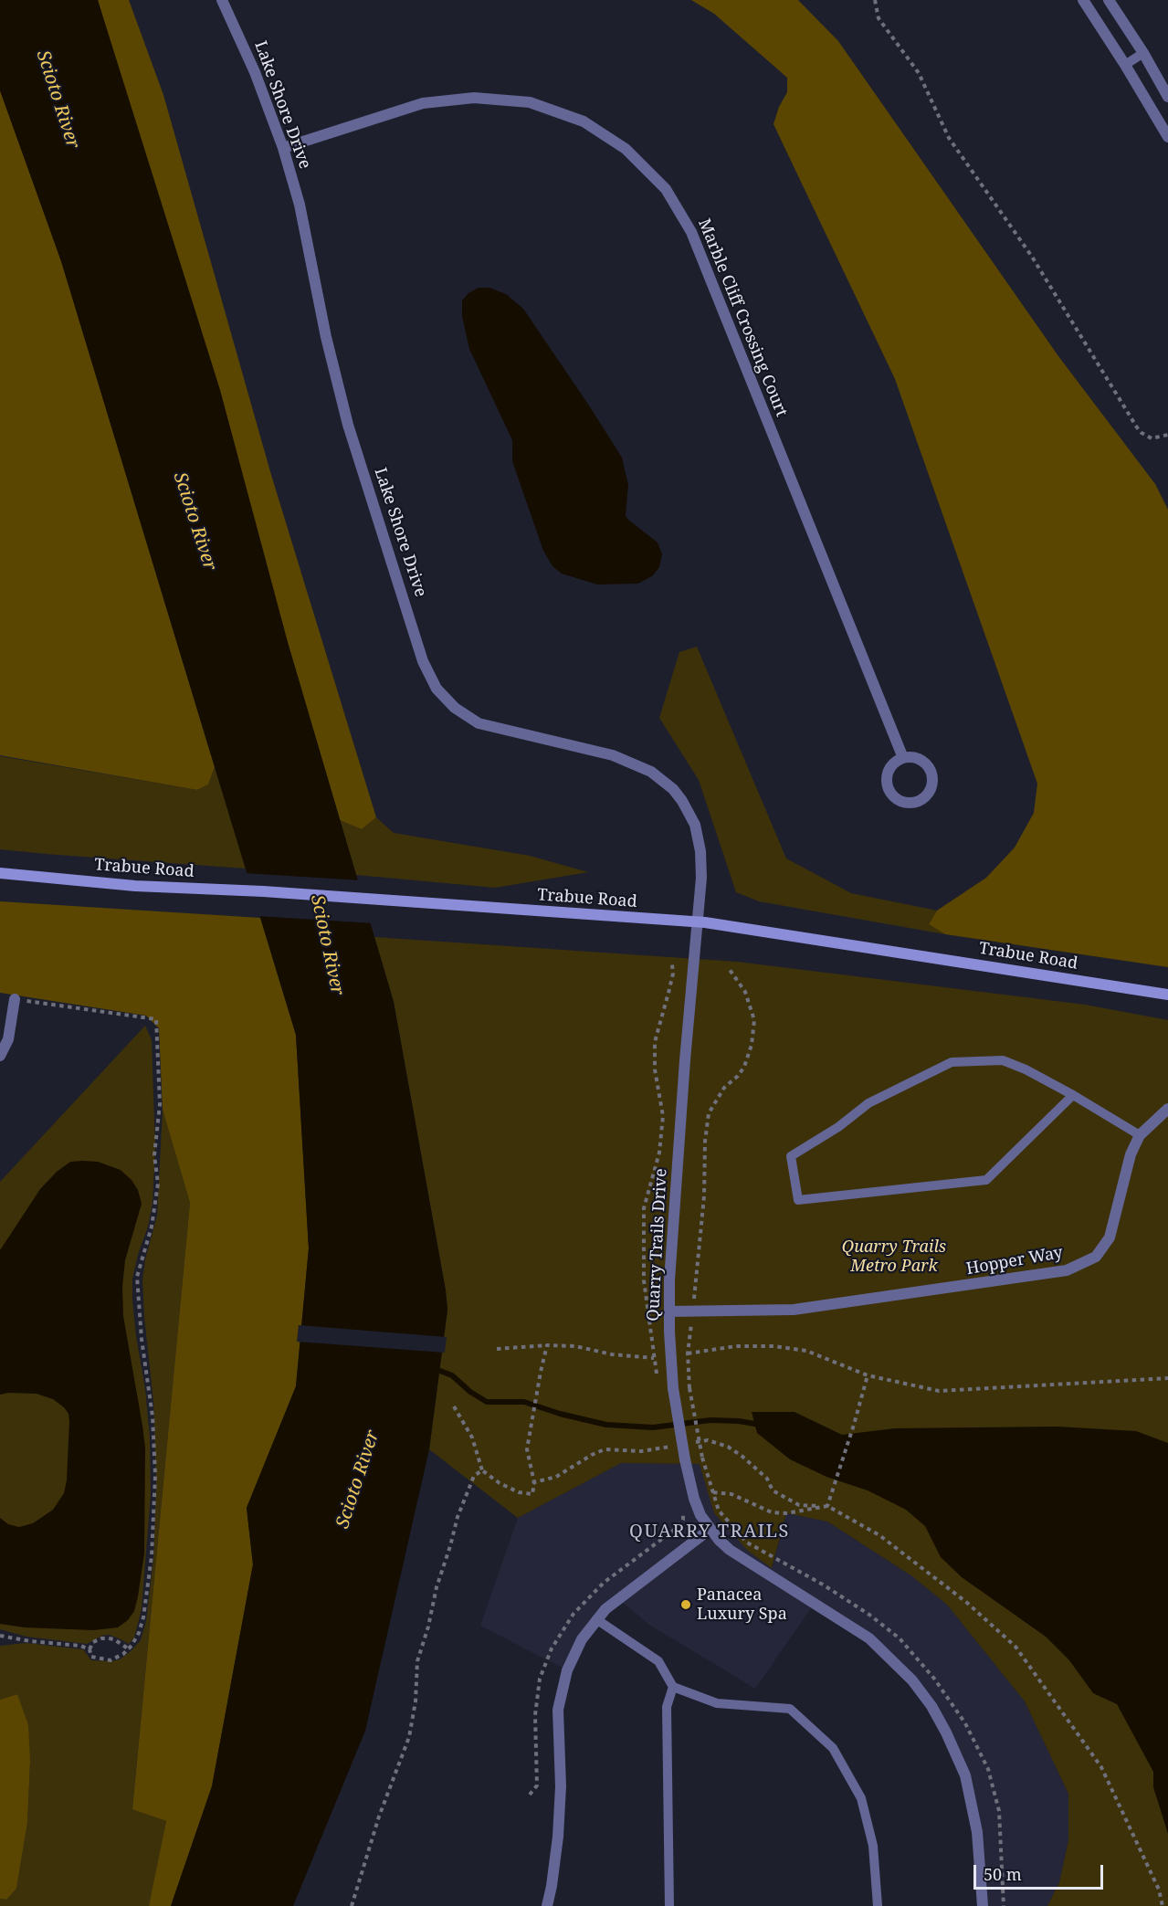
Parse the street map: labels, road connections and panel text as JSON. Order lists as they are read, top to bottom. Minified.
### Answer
{"streets":{"main road":["Trabue Road"],"street":["Lake Shore Drive","Marble Cliff Crossing Court","Quarry Trails Drive","Hopper Way"]},"crossings":[["Lake Shore Drive","Marble Cliff Crossing Court"],["Lake Shore Drive","Trabue Road"],["Lake Shore Drive","Quarry Trails Drive"],["Trabue Road","Quarry Trails Drive"],["Quarry Trails Drive","Hopper Way"]],"districts":["QUARRY TRAILS"],"water":["Scioto River"],"parks":["Quarry Trails Metro Park"],"places":["Panacea Luxury Spa"],"scale_bar":"50 m"}
